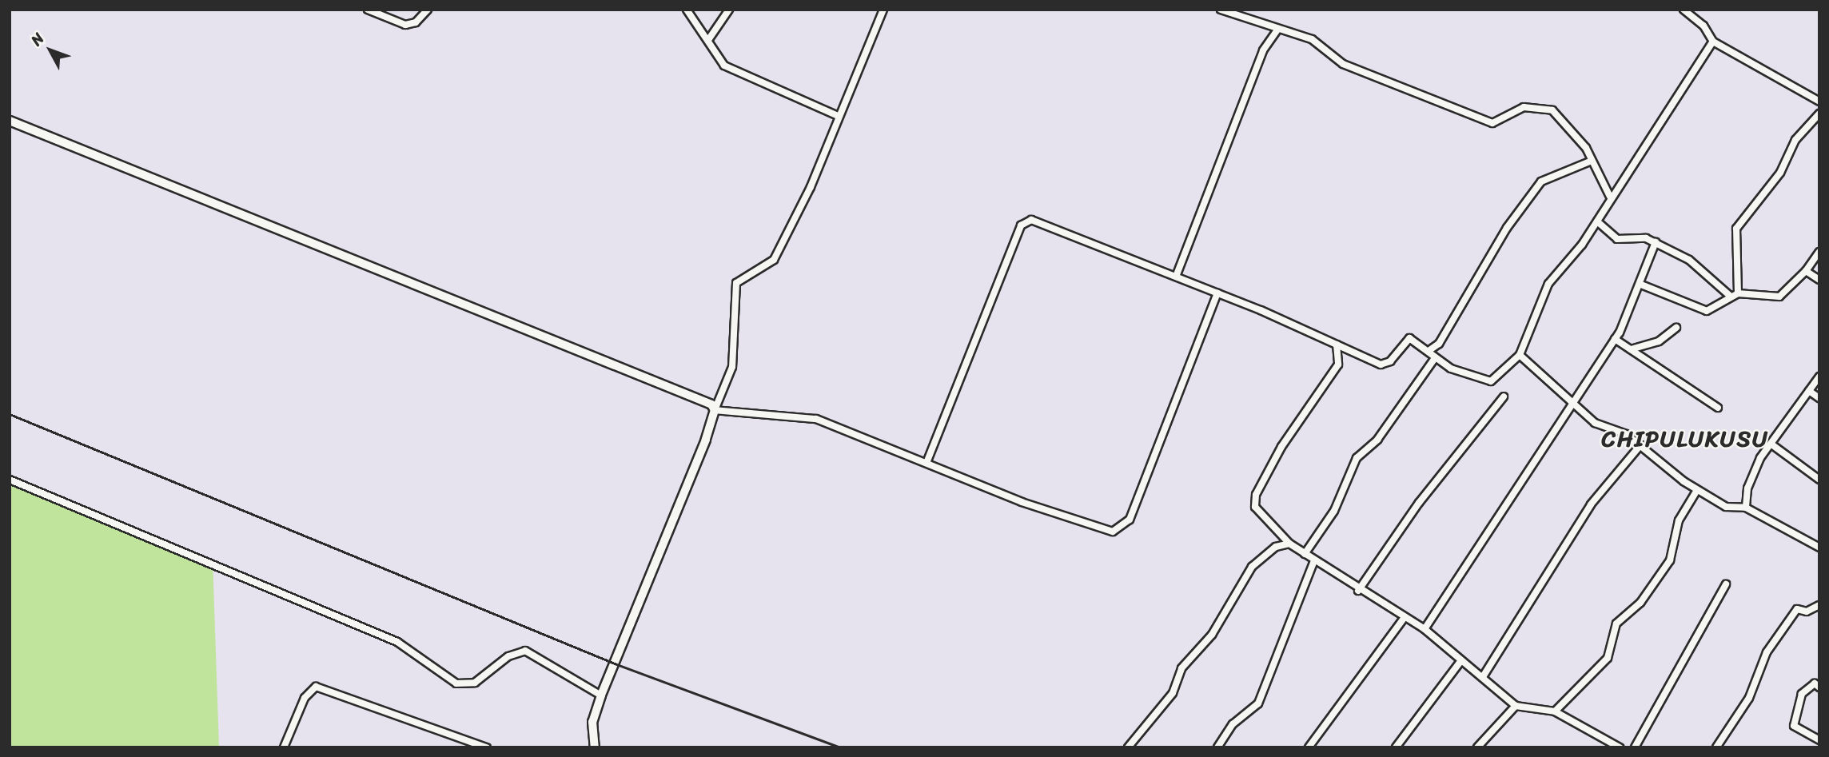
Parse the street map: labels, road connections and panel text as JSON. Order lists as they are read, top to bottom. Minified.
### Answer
{"districts":["CHIPULUKUSU"],"north":"top left"}
